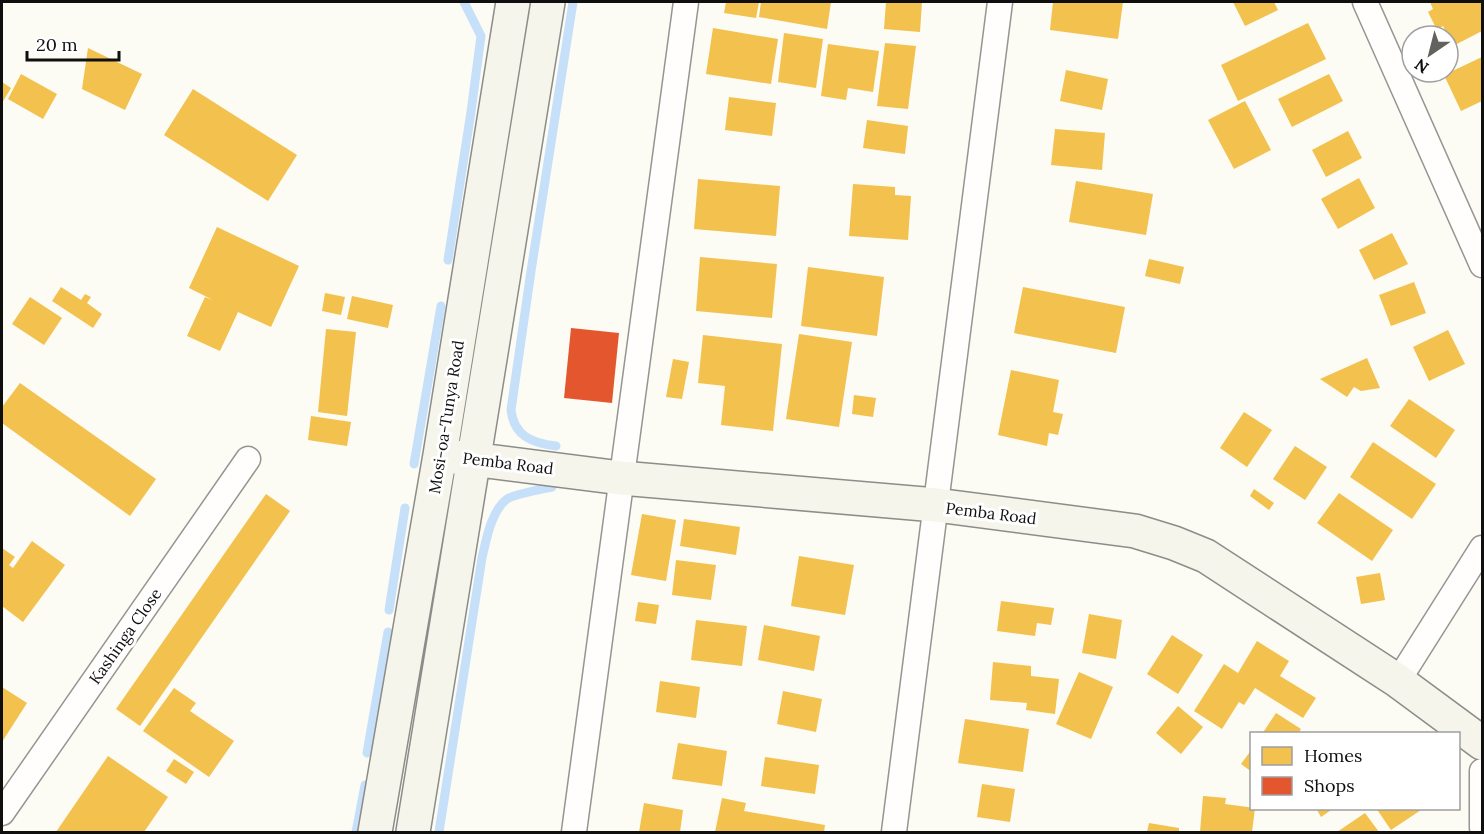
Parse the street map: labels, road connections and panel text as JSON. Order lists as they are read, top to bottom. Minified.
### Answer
{"streets":{"main road":["Mosi-oa-Tunya Road","Pemba Road"],"street":["Kashinga Close"]},"crossings":[["Mosi-oa-Tunya Road","Pemba Road"]],"legend":["Homes","Shops"],"scale_bar":"20 m","north":"bottom left"}
